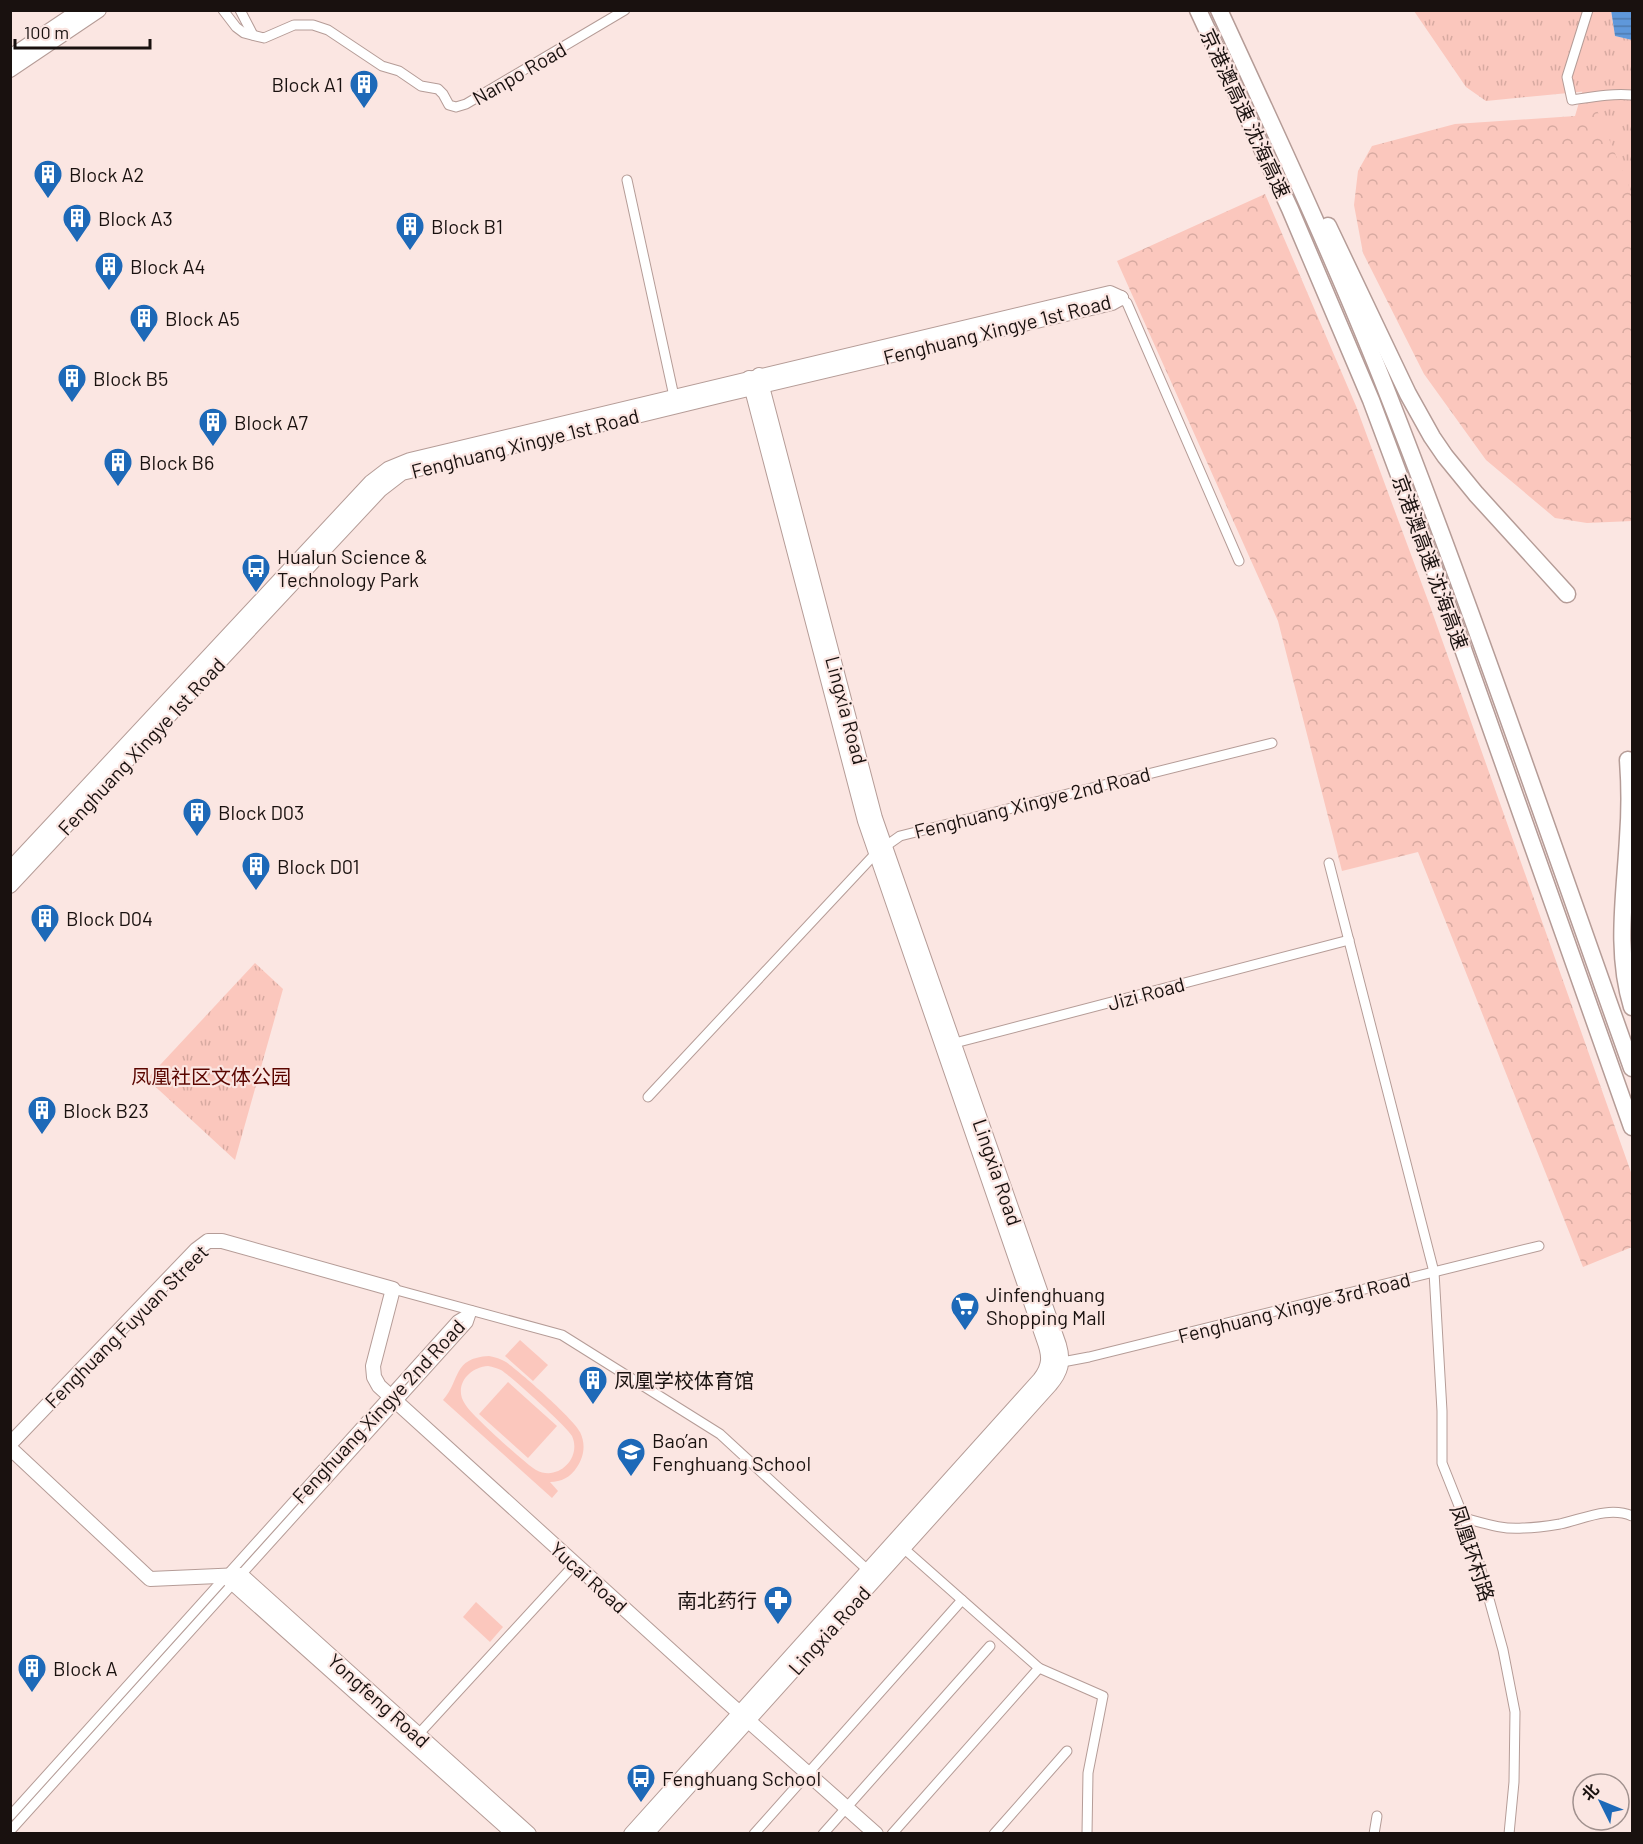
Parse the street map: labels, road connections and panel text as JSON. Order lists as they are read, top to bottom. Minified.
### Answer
{"streets":{"highway":["京港澳高速 沈海高速"],"street":["Nanpo Road","Fenghuang Xingye 1st Road","Lingxia Road","Fenghuang Xingye 2nd Road","Jizi Road","Fenghuang Xingye 3rd Road","Fenghuang Fuyuan Street","凤凰环村路","Yucai Road","Yongfeng Road"]},"crossings":[["Fenghuang Xingye 1st Road","Lingxia Road"],["Lingxia Road","Fenghuang Xingye 2nd Road"],["Lingxia Road","Jizi Road"],["Lingxia Road","Fenghuang Xingye 3rd Road"],["Lingxia Road","Yucai Road"],["Fenghuang Xingye 2nd Road","Yucai Road"],["Fenghuang Xingye 2nd Road","Yongfeng Road"],["Jizi Road","凤凰环村路"],["Fenghuang Xingye 3rd Road","凤凰环村路"],["Fenghuang Fuyuan Street","Yucai Road"]],"parks":["凤凰社区文体公园"],"places":{"building":["Block A1","Block A2","Block A3","Block B1","Block A4","Block A5","Block B5","Block A7","Block B6","Block D03","Block D01","Block D04","Block B23","凤凰学校体育馆","Block A"],"bus stop":["Hualun Science & Technology Park","Fenghuang School"],"supermarket":["Jinfenghuang Shopping Mall"],"school or university":["Bao’an Fenghuang School"],"pharmacy":["南北药行"]},"scale_bar":"100 m","north":"top left"}
